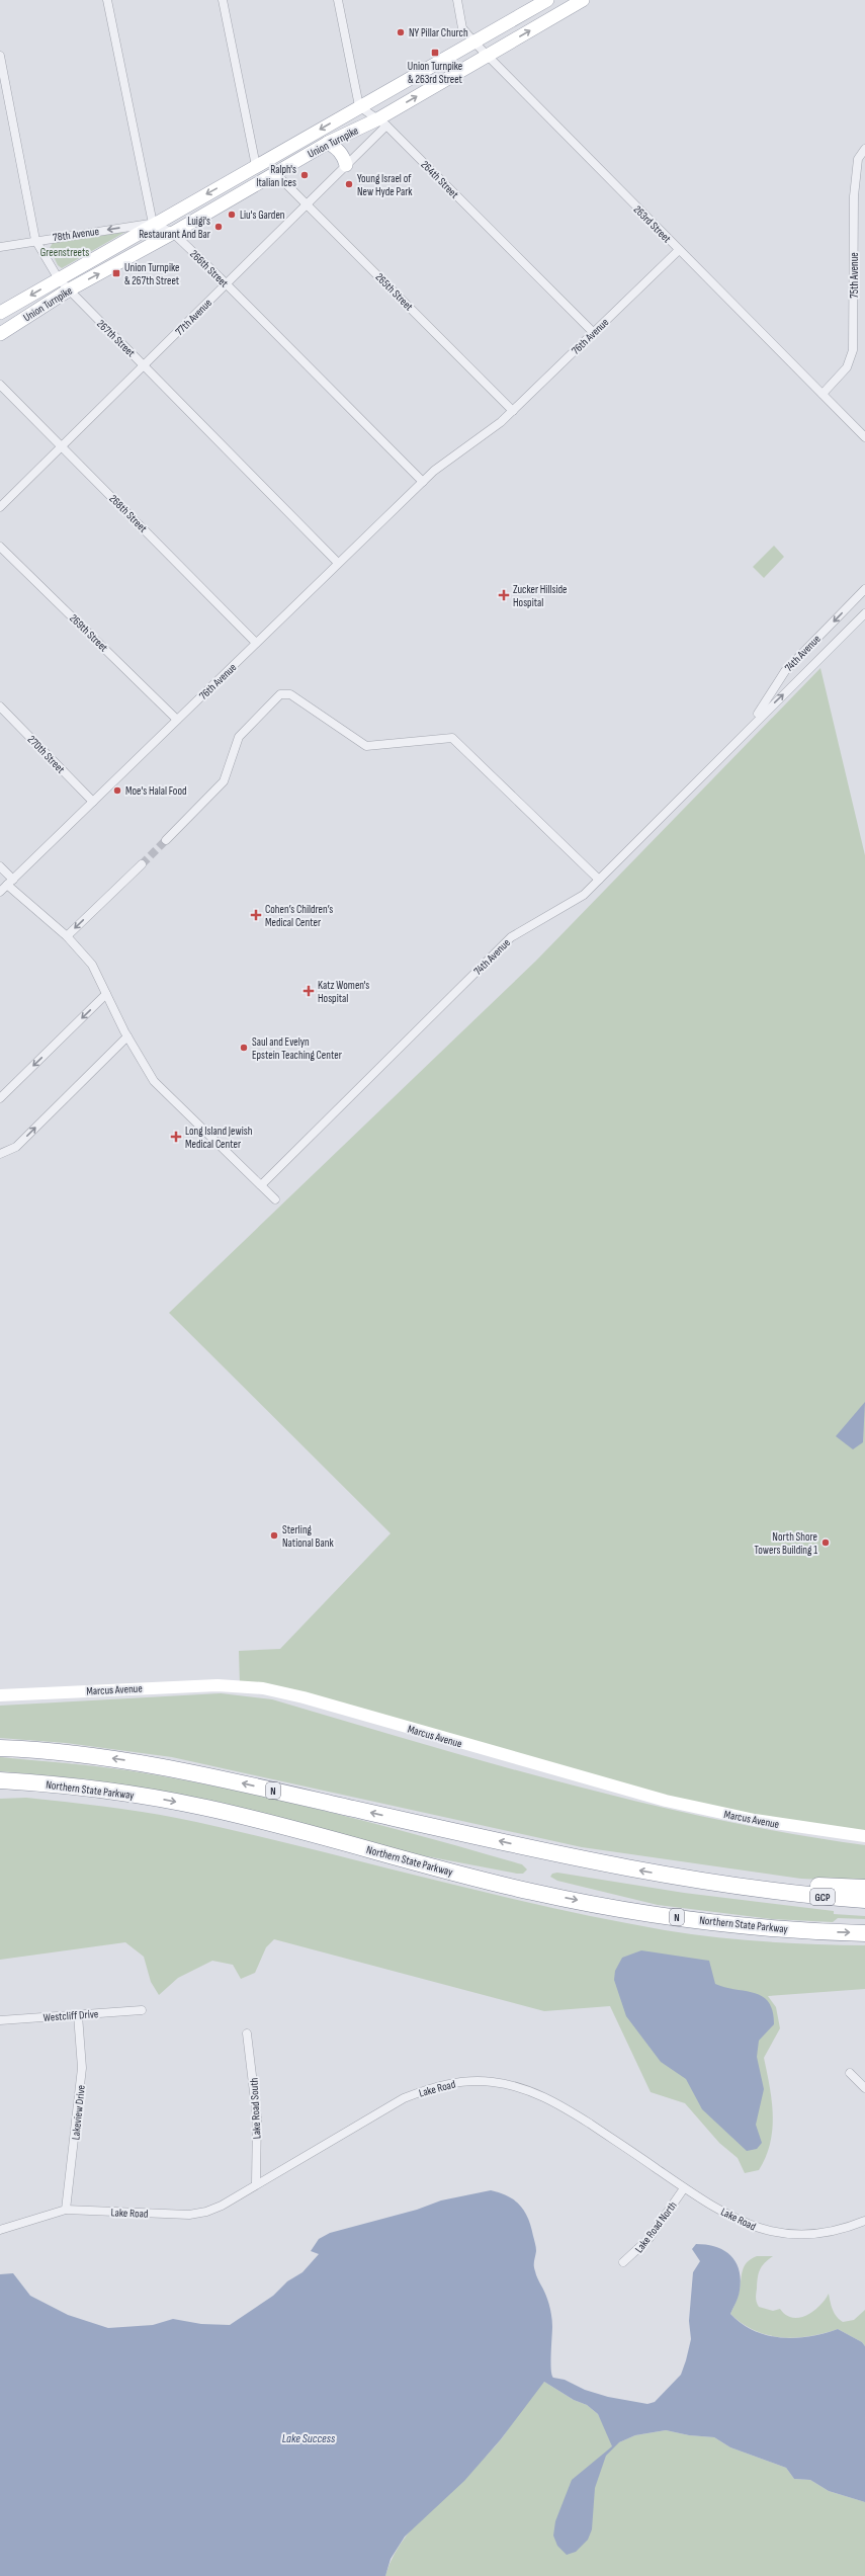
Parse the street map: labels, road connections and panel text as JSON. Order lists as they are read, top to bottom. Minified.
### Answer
{"streets":{"highway":["Northern State Parkway","N","GCP"],"main road":["Union Turnpike","Marcus Avenue"],"street":["264th Street","263rd Street","78th Avenue","266th Street","75th Avenue","265th Street","77th Avenue","76th Avenue","267th Street","268th Street","269th Street","74th Avenue","270th Street","Westcliff Drive","Lake Road","Lake Road South","Lakeview Drive","Lake Road North"]},"crossings":[["Union Turnpike","264th Street"],["Union Turnpike","263rd Street"],["Union Turnpike","78th Avenue"],["Union Turnpike","266th Street"],["Union Turnpike","265th Street"],["Union Turnpike","77th Avenue"],["Union Turnpike","267th Street"],["264th Street","77th Avenue"],["264th Street","76th Avenue"],["263rd Street","75th Avenue"],["263rd Street","76th Avenue"],["78th Avenue","266th Street"],["78th Avenue","267th Street"],["266th Street","77th Avenue"],["266th Street","76th Avenue"],["265th Street","77th Avenue"],["265th Street","76th Avenue"],["77th Avenue","267th Street"],["77th Avenue","268th Street"],["76th Avenue","267th Street"],["76th Avenue","268th Street"],["76th Avenue","269th Street"],["76th Avenue","270th Street"],["N","GCP"],["Westcliff Drive","Lakeview Drive"],["Lake Road","Lake Road South"],["Lake Road","Lakeview Drive"],["Lake Road","Lake Road North"]],"one_way":["78th Avenue"],"water":["Lake Success"],"parks":["Greenstreets"],"places":{"other":["NY Pillar Church","Ralph's Italian Ices","Young Israel of New Hyde Park","Liu's Garden","Luigi's Restaurant And Bar","Moe's Halal Food","Saul and Evelyn Epstein Teaching Center","Sterling National Bank","North Shore Towers Building 1"],"transit":["Union Turnpike & 263rd Street","Union Turnpike & 267th Street"],"health":["Zucker Hillside Hospital","Cohen’s Children’s Medical Center","Katz Women's Hospital","Long Island Jewish Medical Center"]}}
